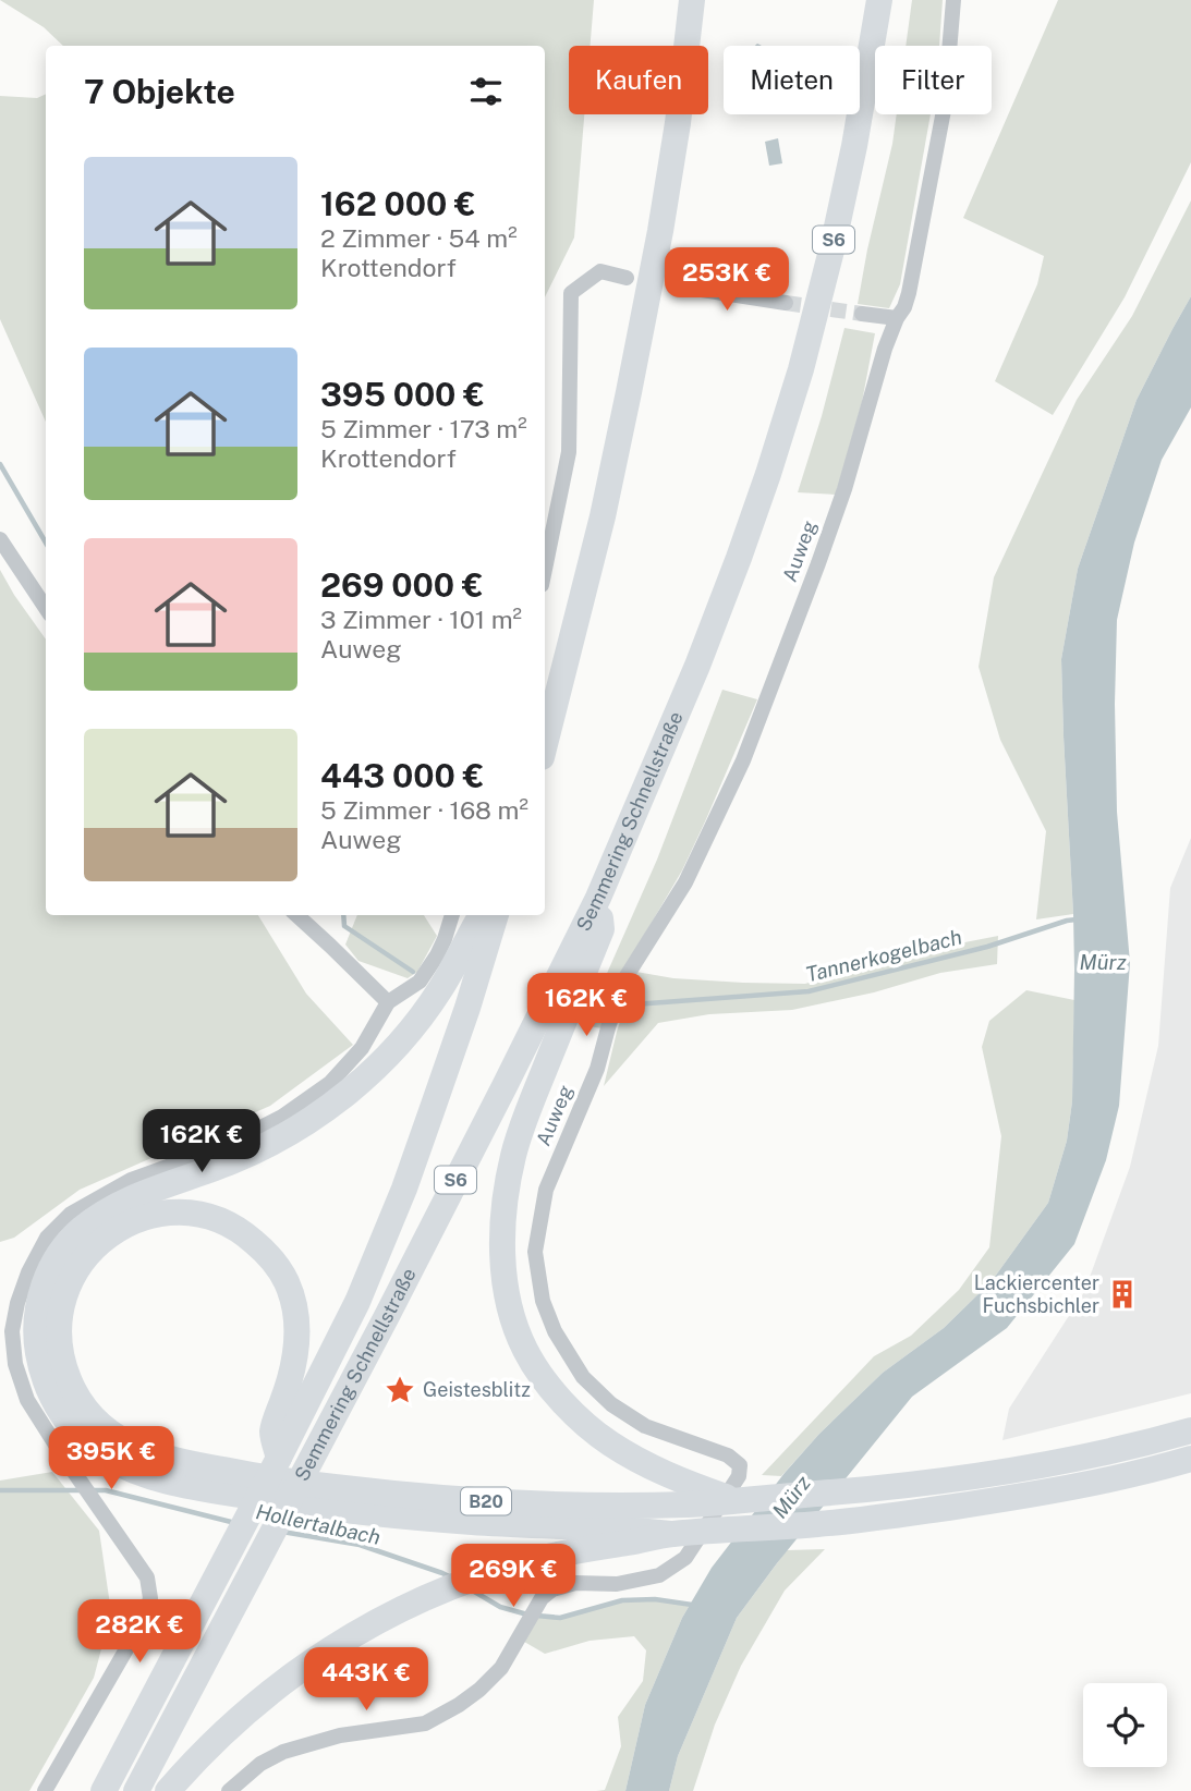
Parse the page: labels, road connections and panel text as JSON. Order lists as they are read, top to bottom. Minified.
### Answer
{"streets":{"highway":["S6","Semmering Schnellstraße","B20"],"street":["Auweg"]},"crossings":[["Semmering Schnellstraße","B20"]],"water":["Tannerkogelbach","Mürz","Hollertalbach"],"places":{"building":["Lackiercenter Fuchsbichler"],"place":["Geistesblitz"]},"page":{"chip":["Kaufen","Mieten","Filter"],"heading":"7 Objekte","list":[{"name":"162 000 €","note":"2 Zimmer · 54 m² · Krottendorf"},{"name":"395 000 €","note":"5 Zimmer · 173 m² · Krottendorf"},{"name":"269 000 €","note":"3 Zimmer · 101 m² · Auweg"},{"name":"443 000 €","note":"5 Zimmer · 168 m² · Auweg"}],"price":["253K €","162K €","162K €","395K €","269K €","282K €","443K €"]}}
